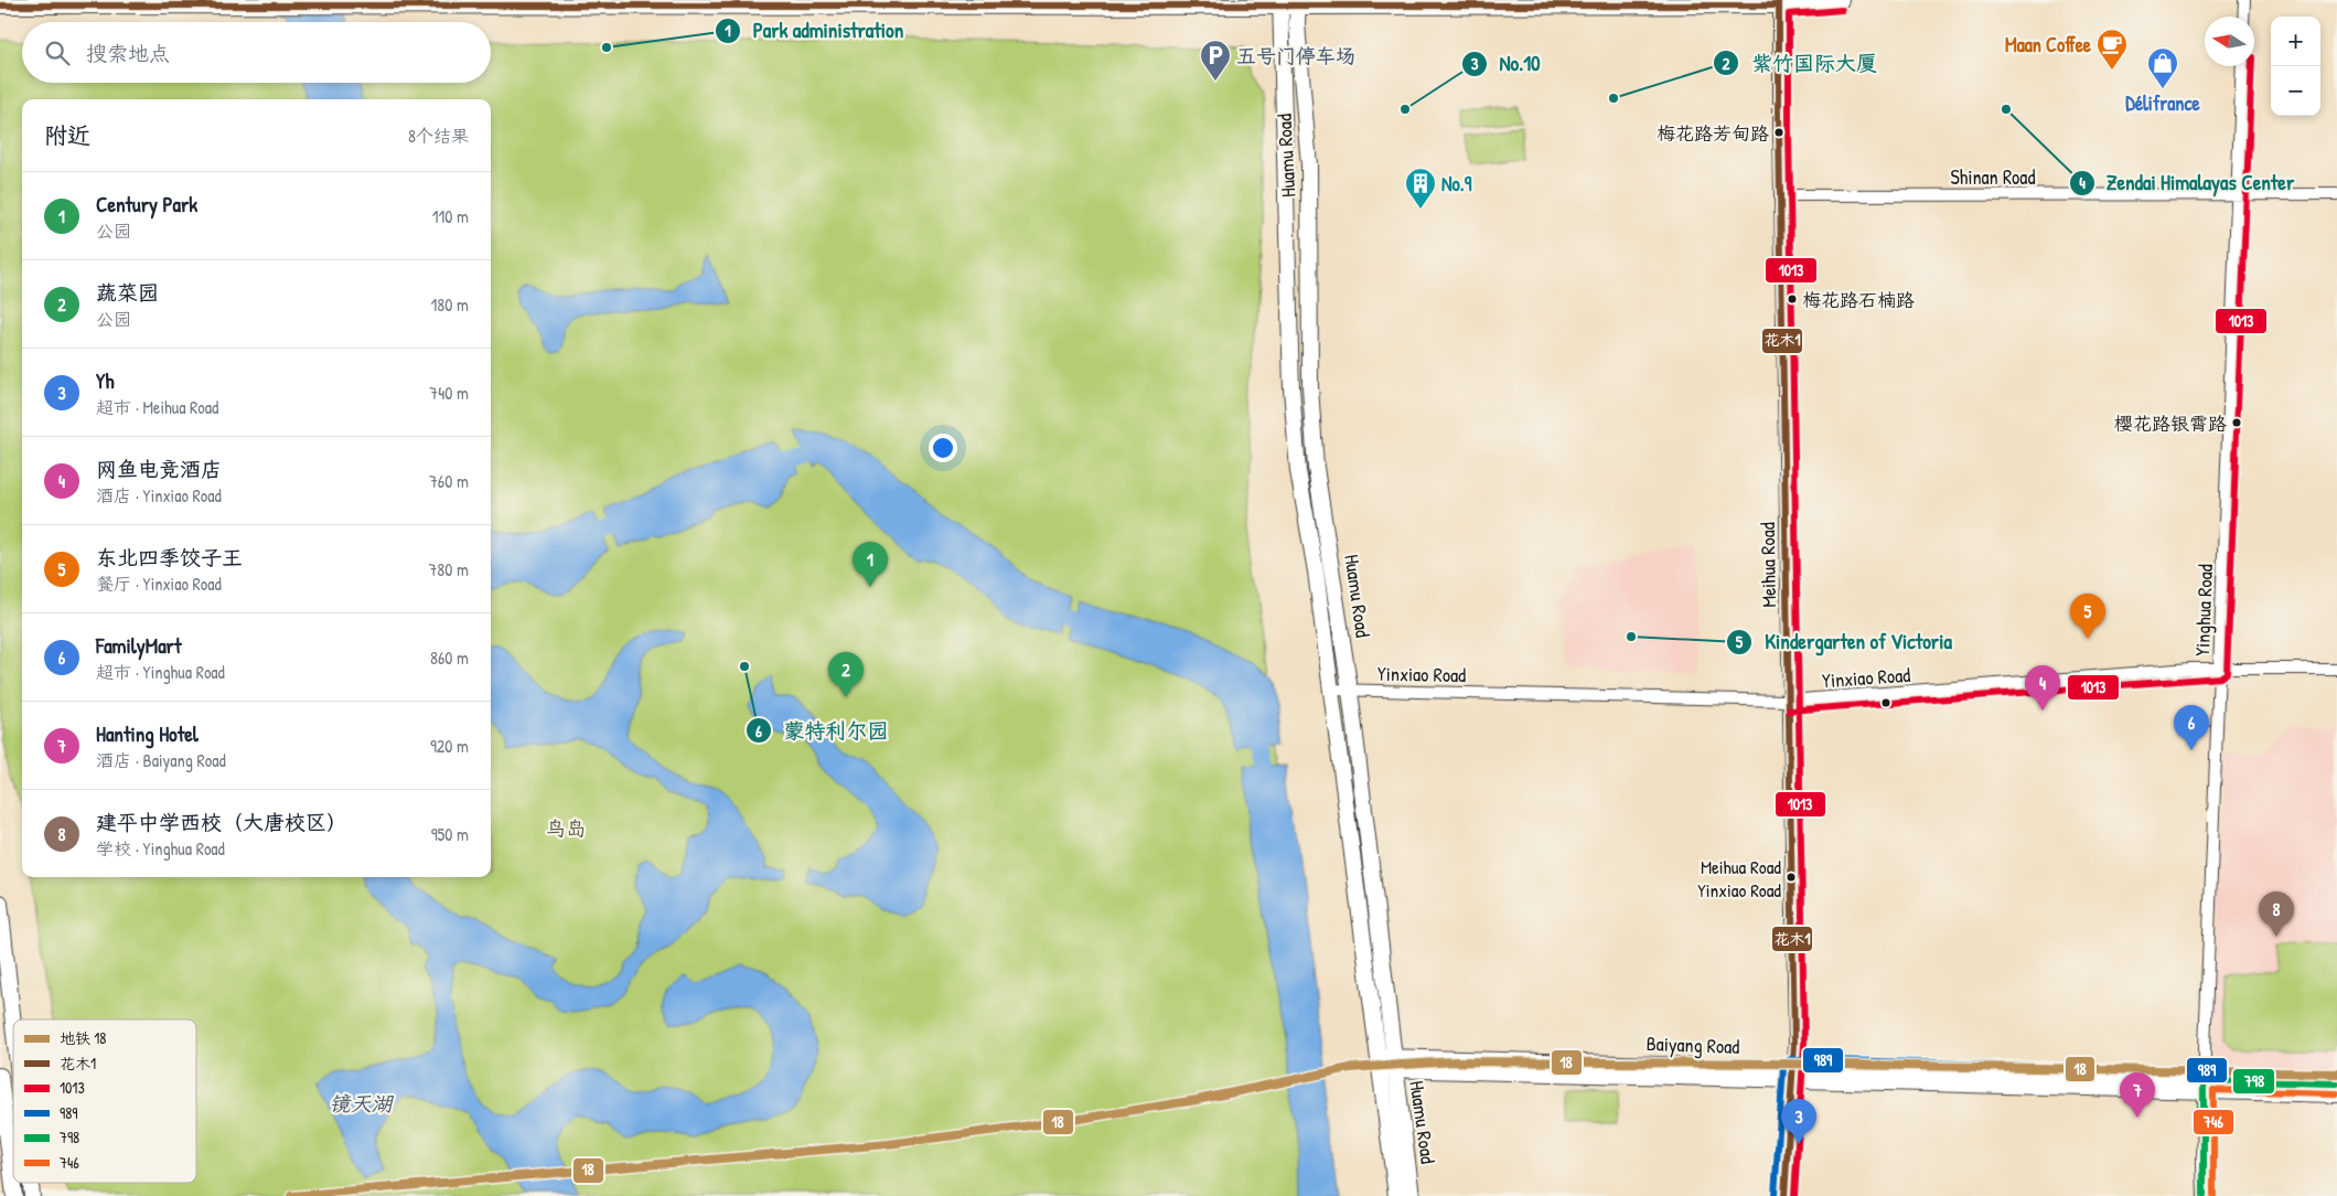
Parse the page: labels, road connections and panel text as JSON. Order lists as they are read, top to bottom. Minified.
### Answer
{"streets":{"main road":["Huamu Road","Baiyang Road"],"street":["Shinan Road","Meihua Road","Yinghua Road","Yinxiao Road"]},"crossings":[["Huamu Road","Yinxiao Road"],["Huamu Road","Baiyang Road"],["Shinan Road","Meihua Road"],["Shinan Road","Yinghua Road"],["Meihua Road","Yinxiao Road"],["Meihua Road","Baiyang Road"],["Yinghua Road","Yinxiao Road"],["Yinghua Road","Baiyang Road"]],"water":["镜天湖"],"parks":["鸟岛"],"places":{"other":["Park administration","紫竹国际大厦","No.10","Zendai Himalayas Center","梅花路芳甸路","梅花路石楠路","樱花路银霄路","Kindergarten of Victoria","蒙特利尔园","Meihua Road Yinxiao Road"],"cafe":["Maan Coffee"],"parking":["五号门停车场"],"shop":["Délifrance"],"building":["No.9"]},"lines":["transit line 花木1","transit line 1013","transit line 989","metro line 18","transit line 798","transit line 746"],"legend":["地铁 18","花木1","1013","989","798","746"],"north":"left","page":{"map_buttons":["+","−"],"search":"搜索地点","heading":["附近","8个结果"],"list":[{"mark":"1","name":"Century Park","note":"公园","value":"110 m"},{"mark":"2","name":"蔬菜园","note":"公园","value":"180 m"},{"mark":"3","name":"Yh","note":"超市 · Meihua Road","value":"740 m"},{"mark":"4","name":"网鱼电竞酒店","note":"酒店 · Yinxiao Road","value":"760 m"},{"mark":"5","name":"东北四季饺子王","note":"餐厅 · Yinxiao Road","value":"780 m"},{"mark":"6","name":"FamilyMart","note":"超市 · Yinghua Road","value":"860 m"},{"mark":"7","name":"Hanting Hotel","note":"酒店 · Baiyang Road","value":"920 m"},{"mark":"8","name":"建平中学西校（大唐校区）","note":"学校 · Yinghua Road","value":"950 m"}],"pins":["1","5","2","4","6","8","7","3"]}}
